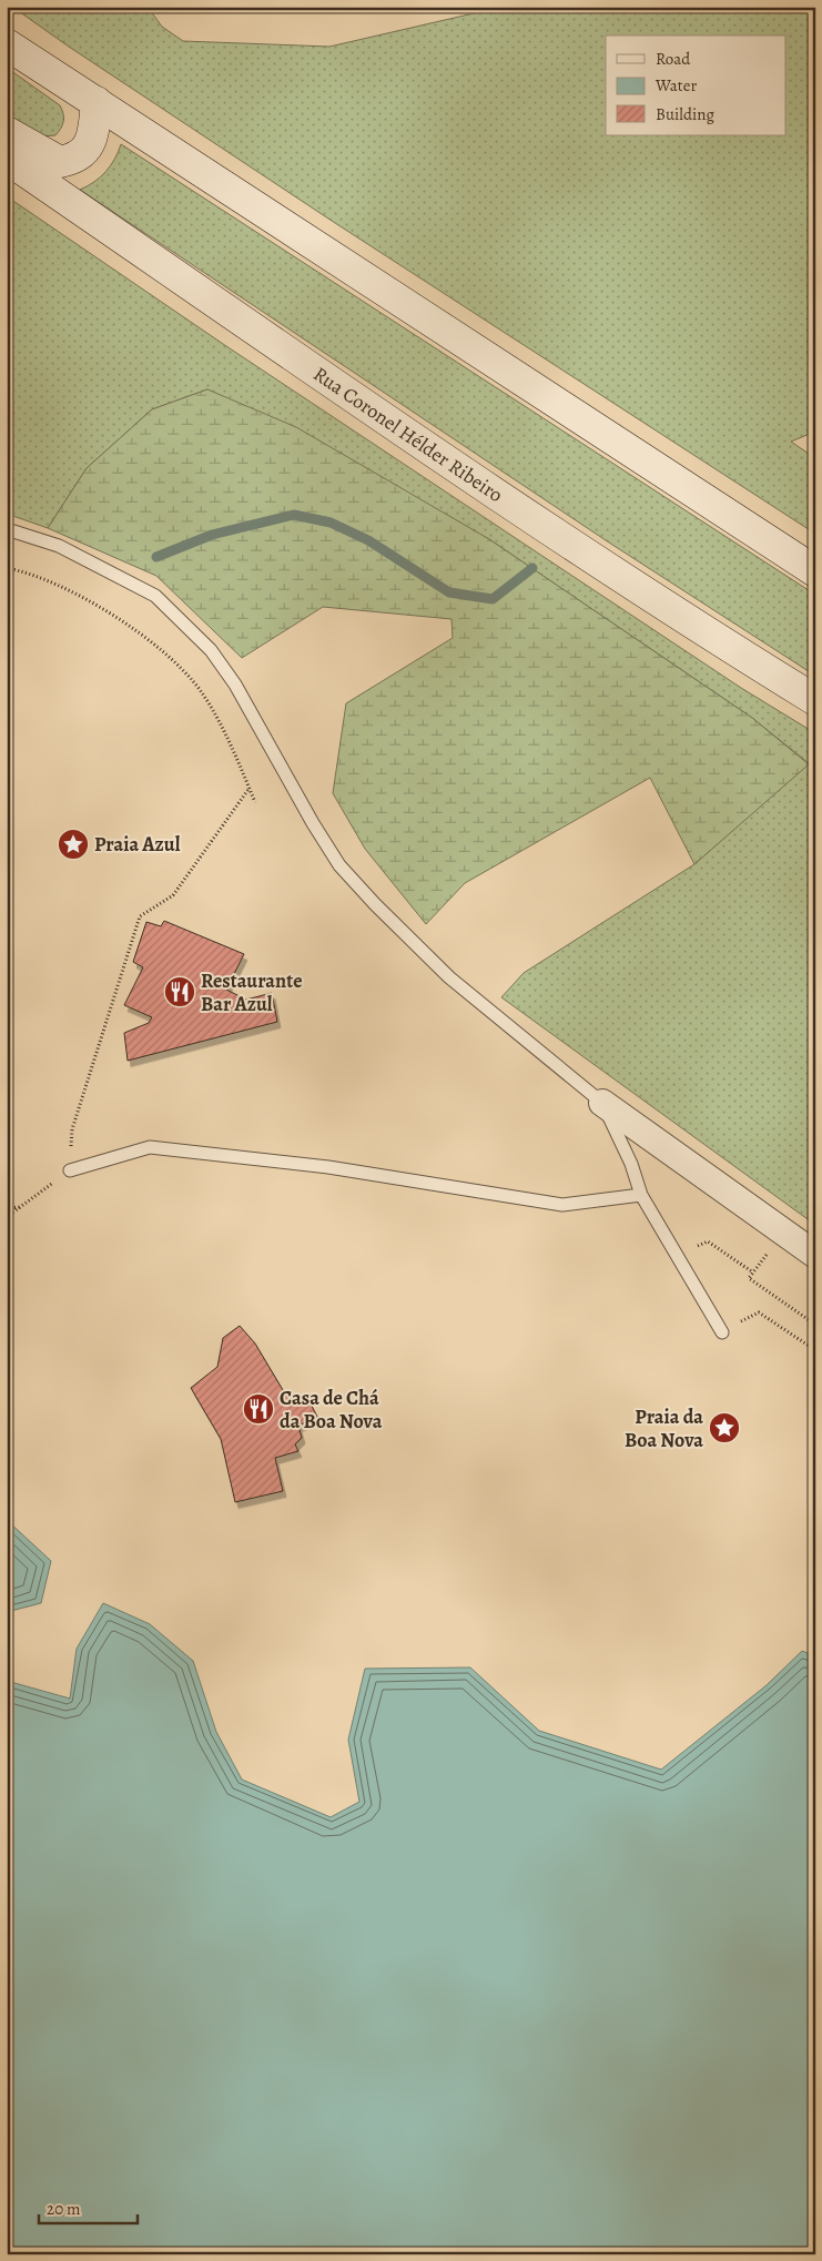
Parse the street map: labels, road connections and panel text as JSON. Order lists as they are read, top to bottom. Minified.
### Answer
{"streets":{"main road":["Rua Coronel Hélder Ribeiro"]},"places":{"place":["Praia Azul","Praia da Boa Nova"],"restaurant":["Restaurante Bar Azul","Casa de Chá da Boa Nova"]},"legend":["Road","Water","Building"],"scale_bar":"20 m"}
